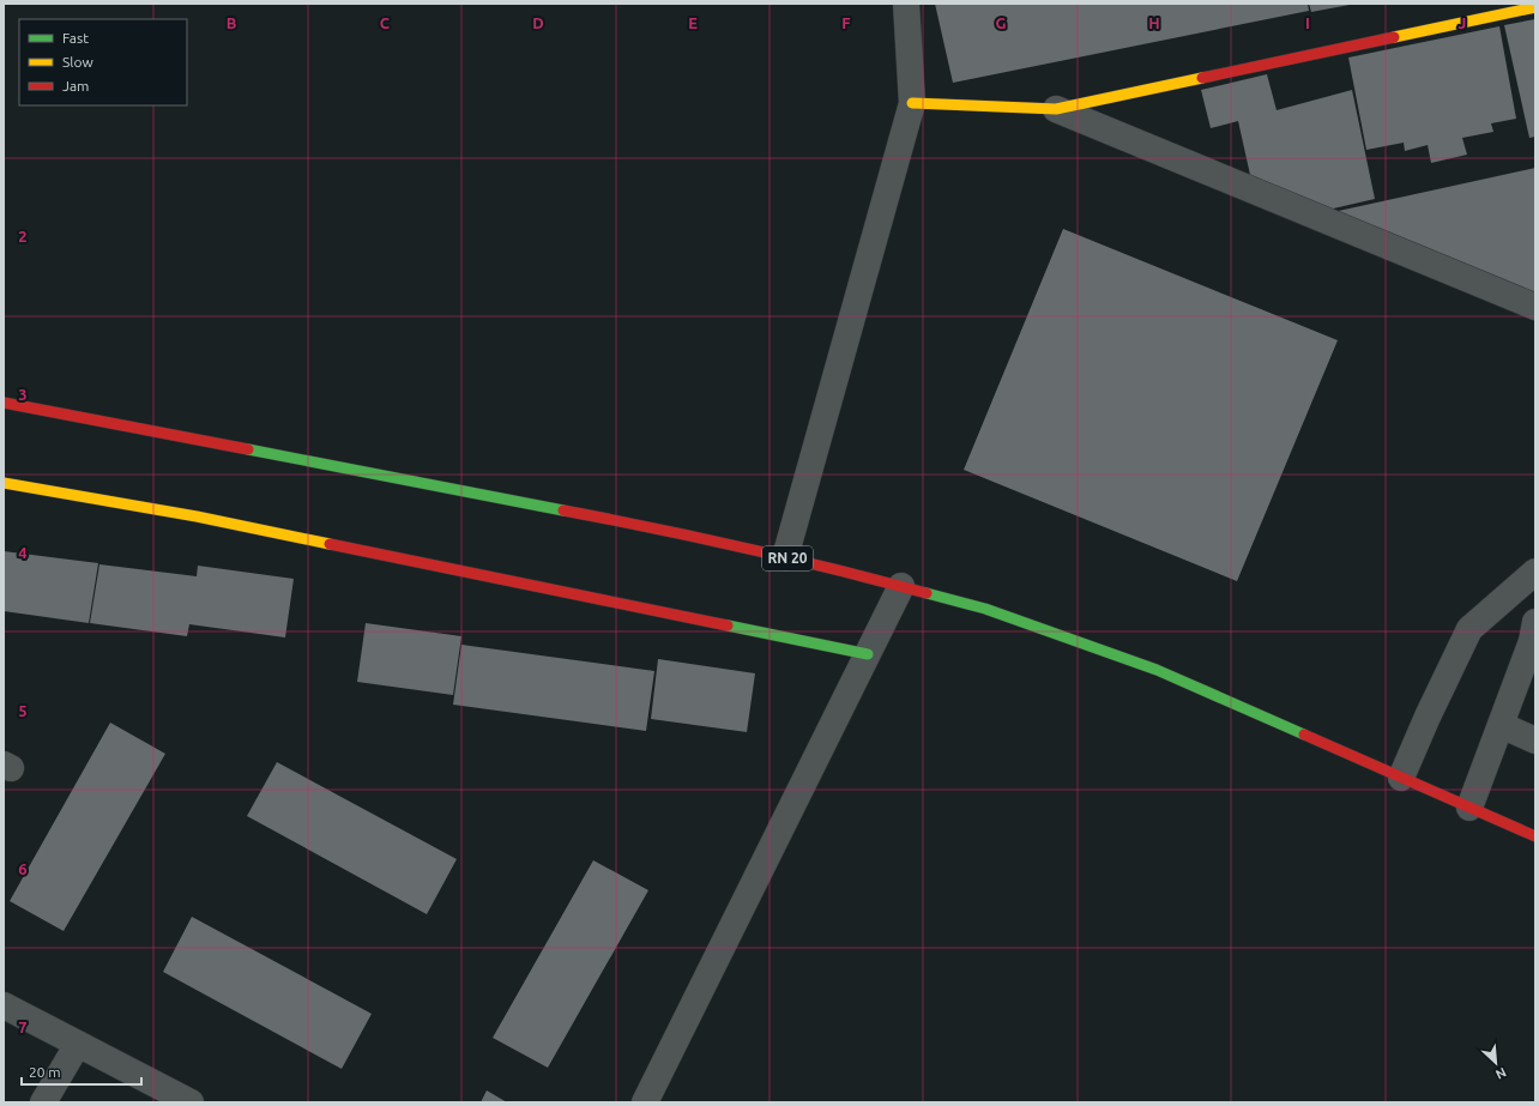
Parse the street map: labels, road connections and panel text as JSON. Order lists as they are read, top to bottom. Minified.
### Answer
{"streets":{"main road":["RN 20"]},"legend":["Fast","Slow","Jam"],"scale_bar":"20 m","north":"bottom right","grid":{"columns":["B","C","D","E","F","G","H","I","J"],"rows":["2","3","4","5","6","7"]}}
